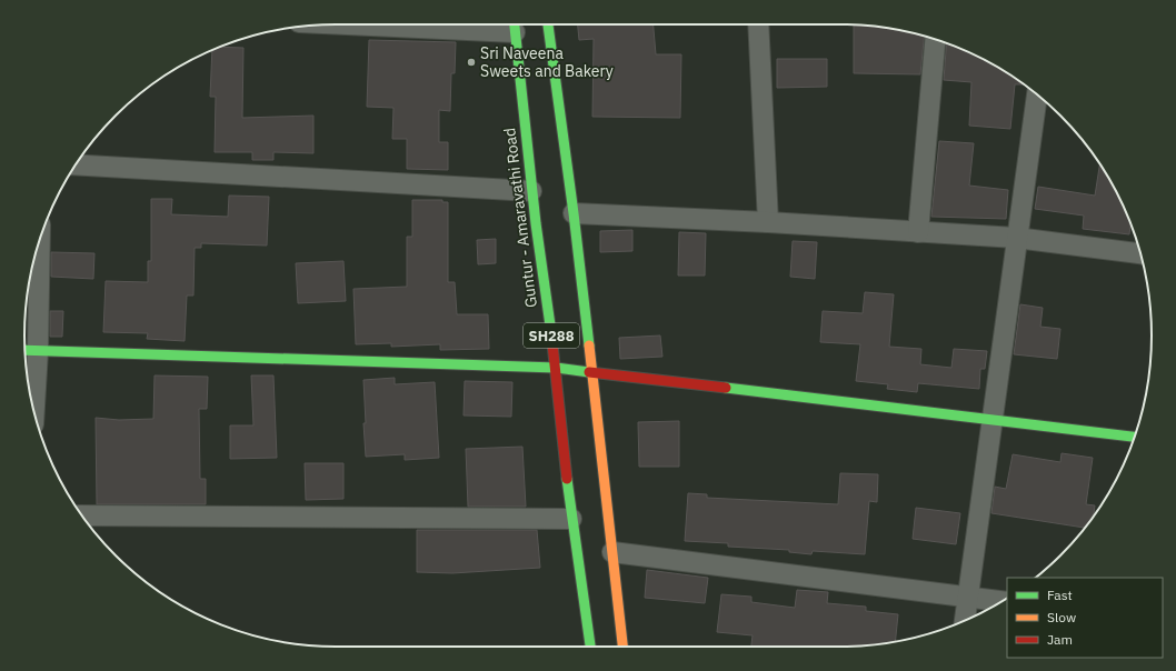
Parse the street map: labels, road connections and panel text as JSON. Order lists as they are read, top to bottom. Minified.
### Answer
{"streets":{"main road":["Guntur - Amaravathi Road","SH288"]},"places":["Sri Naveena Sweets and Bakery"],"legend":["Fast","Slow","Jam"]}
